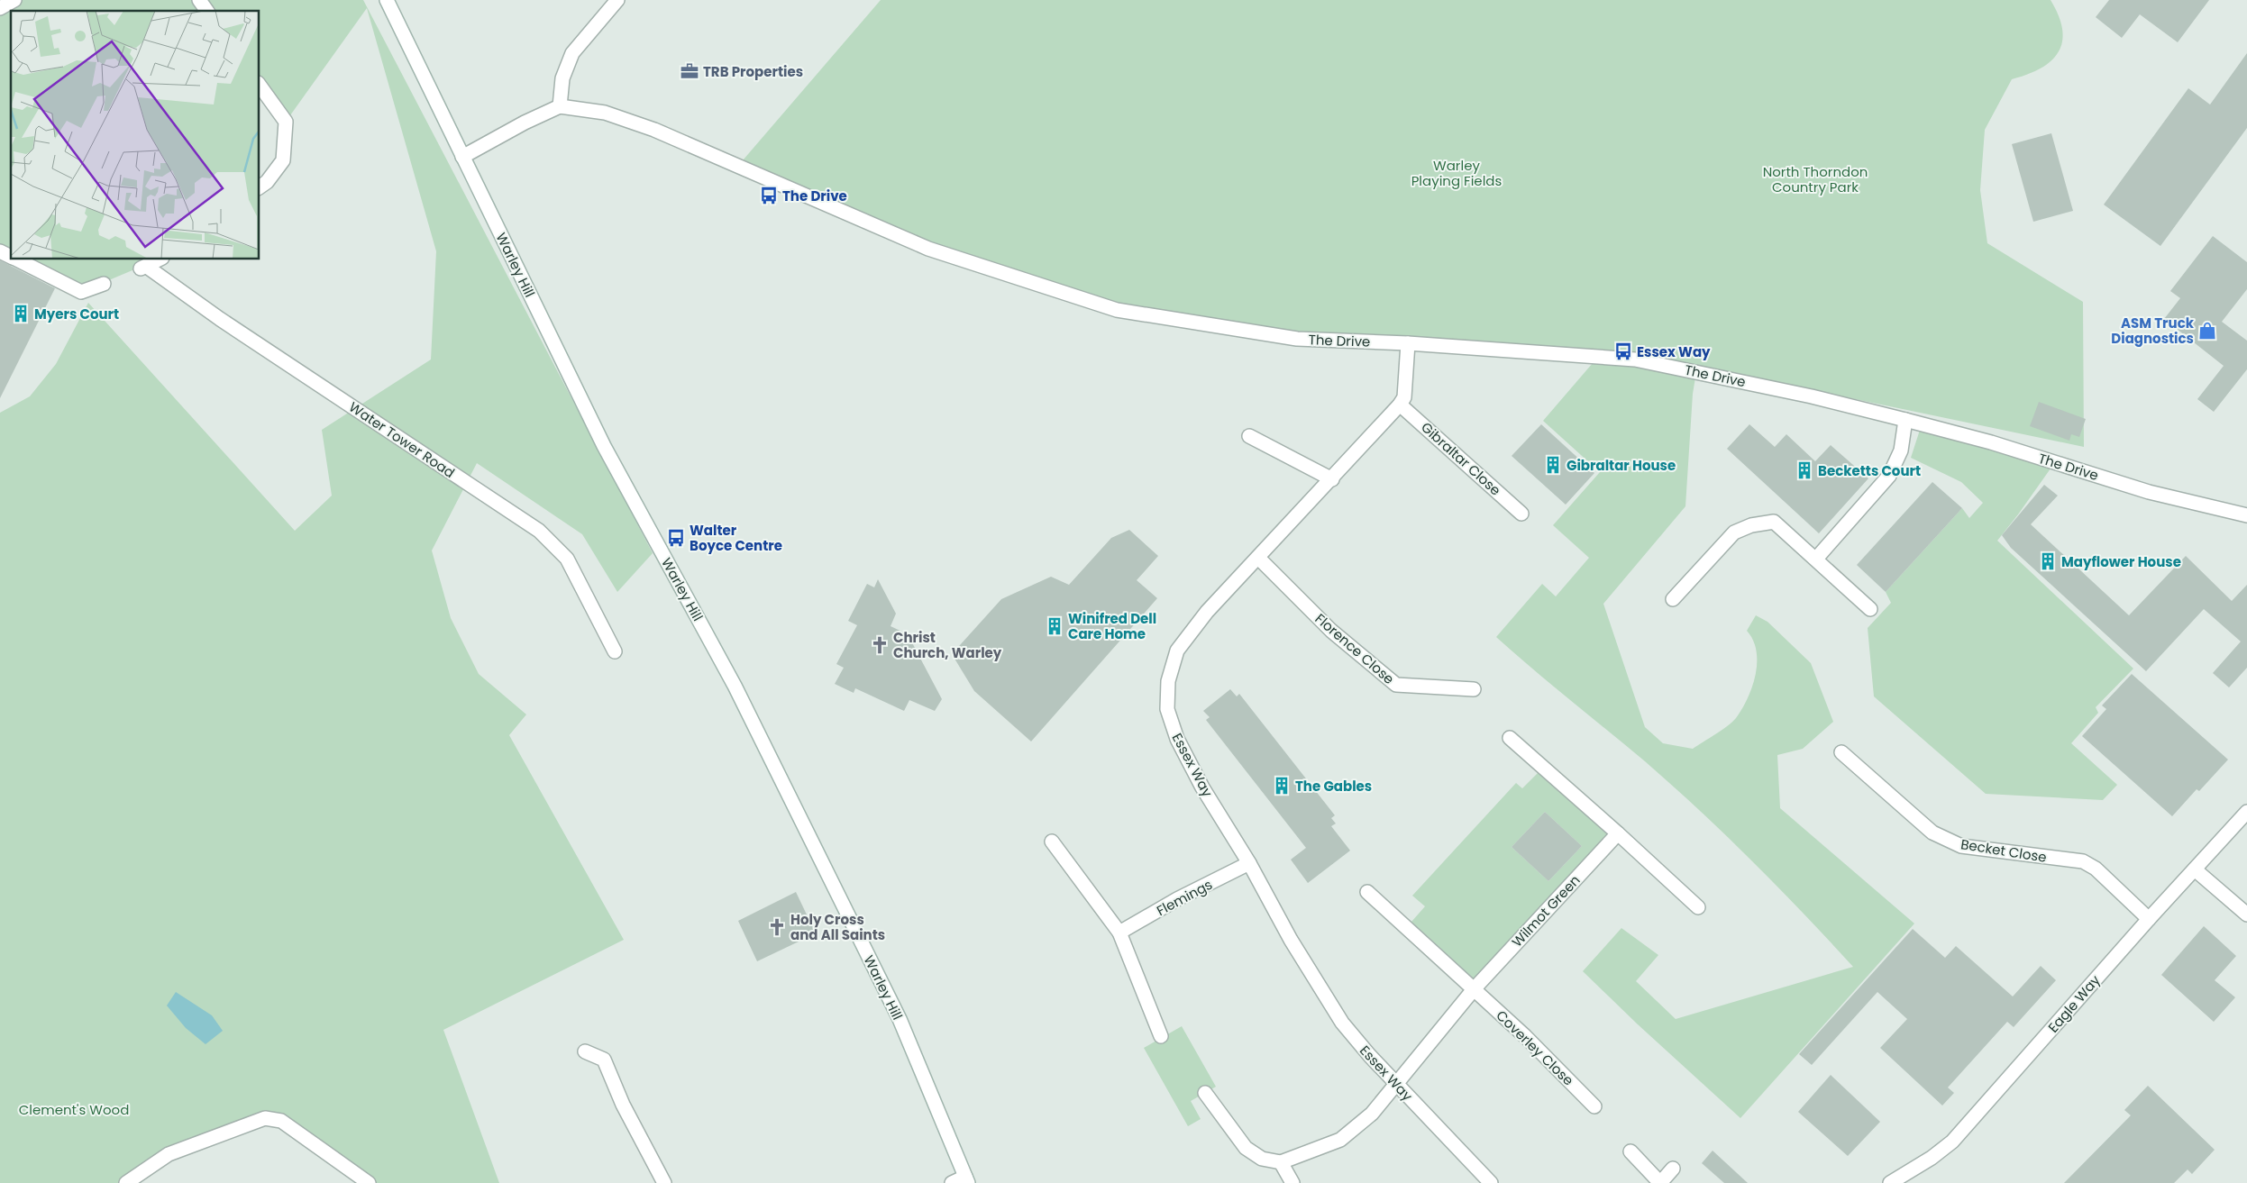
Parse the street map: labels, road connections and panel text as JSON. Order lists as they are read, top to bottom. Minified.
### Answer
{"streets":{"street":["Warley Hill","The Drive","Water Tower Road","Gibraltar Close","Florence Close","Essex Way","Becket Close","Flemings","Wilmot Green","Eagle Way","Coverley Close"]},"crossings":[["The Drive","Essex Way"],["Gibraltar Close","Essex Way"],["Florence Close","Essex Way"],["Essex Way","Flemings"],["Essex Way","Wilmot Green"],["Becket Close","Eagle Way"],["Wilmot Green","Coverley Close"]],"parks":["Warley Playing Fields","North Thorndon Country Park","Clement's Wood"],"places":{"office":["TRB Properties"],"bus stop":["The Drive","Essex Way","Walter Boyce Centre"],"building":["Myers Court","Gibraltar House","Becketts Court","Mayflower House","Winifred Dell Care Home","The Gables"],"shop":["ASM Truck Diagnostics"],"church":["Christ Church, Warley","Holy Cross and All Saints"]}}
